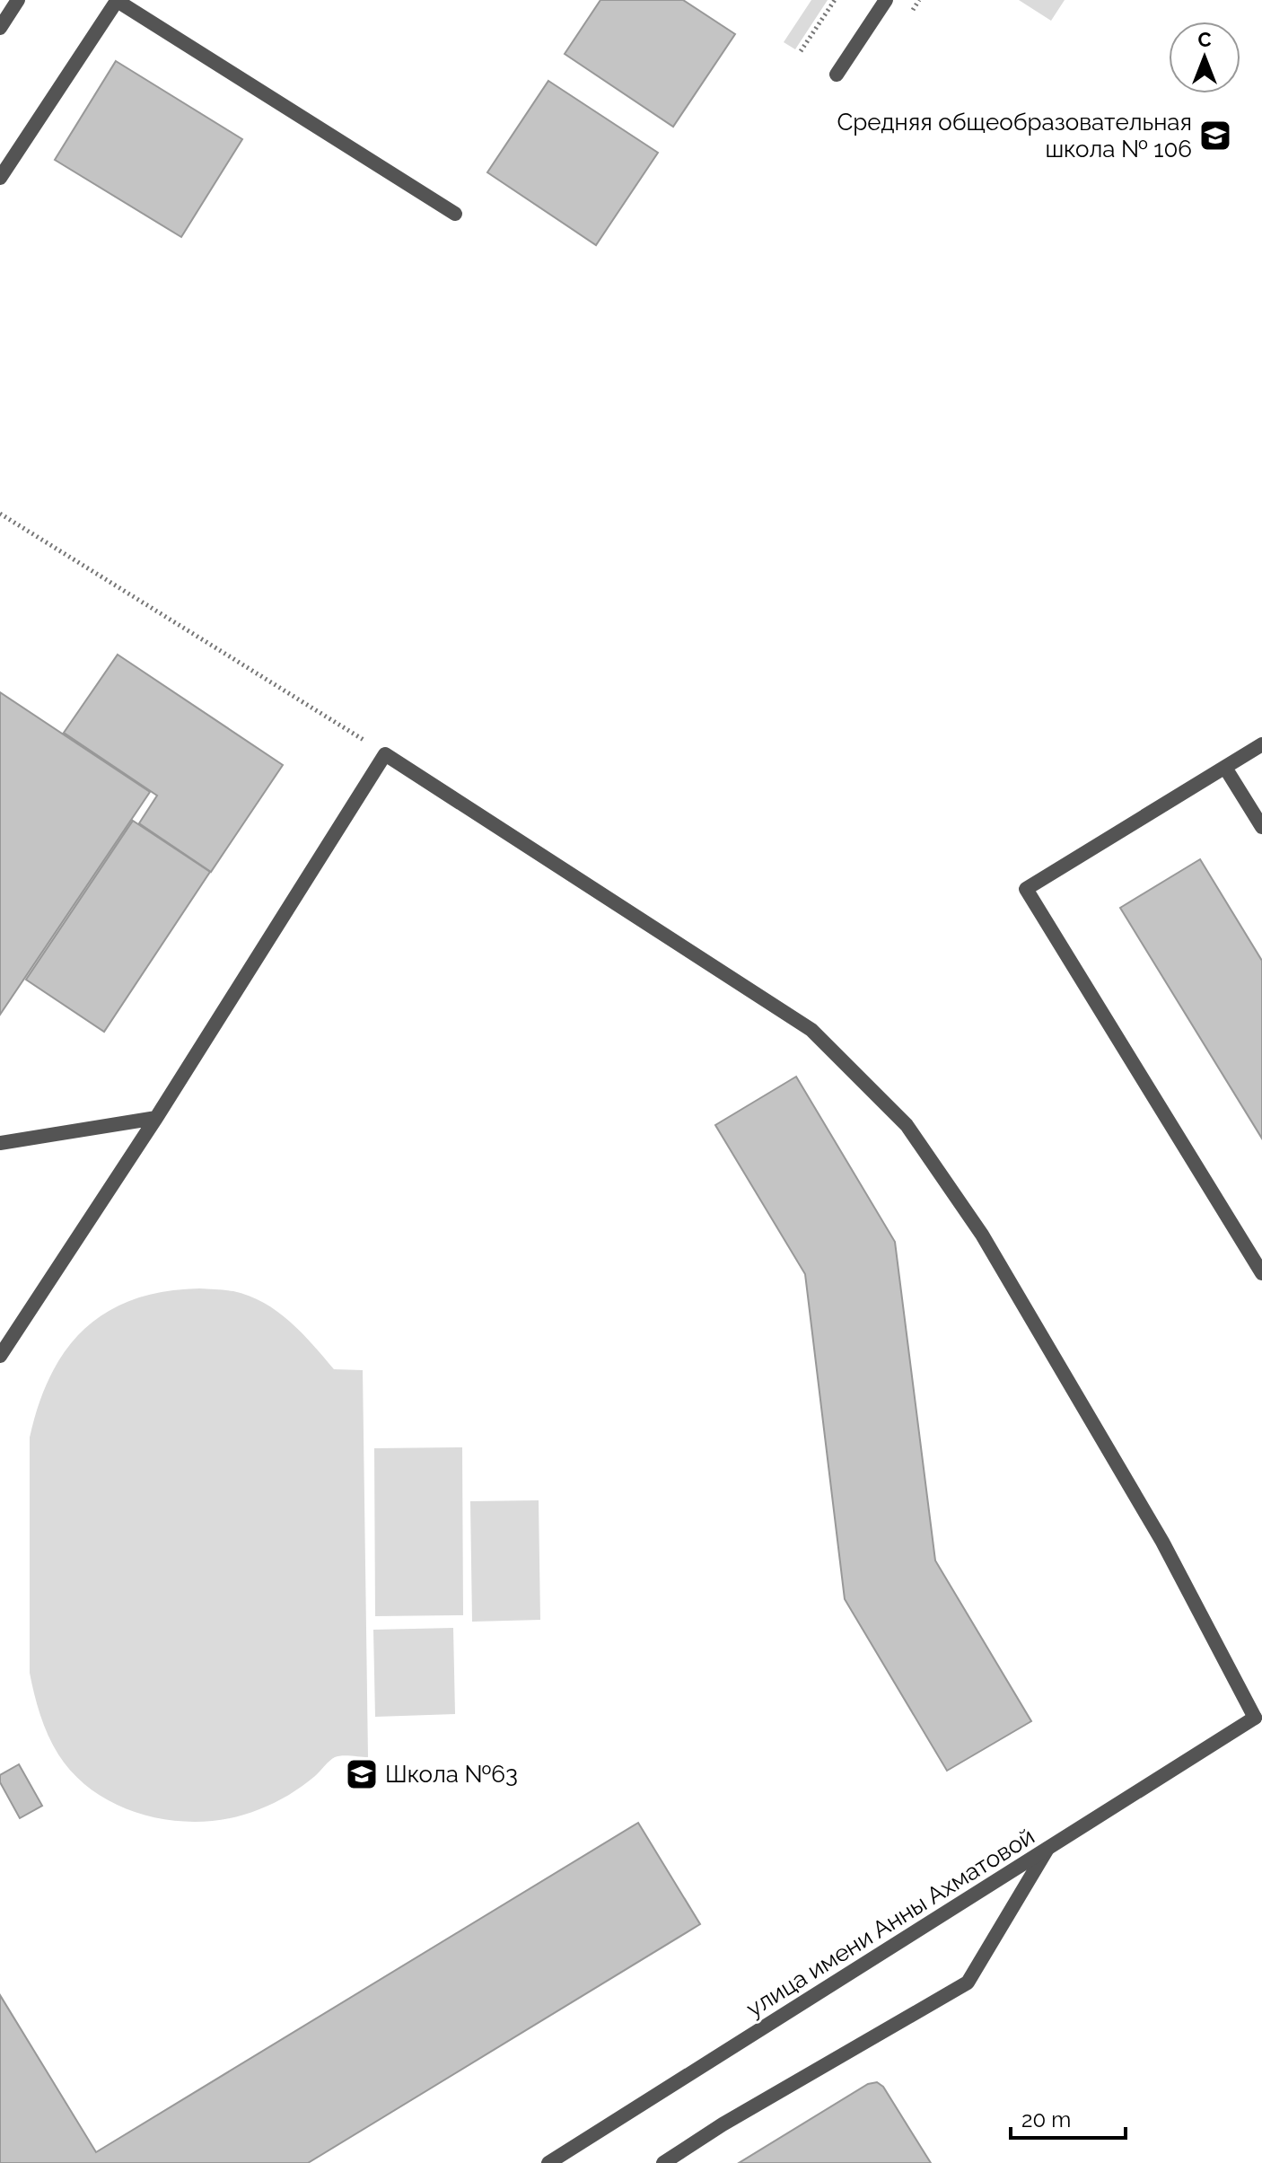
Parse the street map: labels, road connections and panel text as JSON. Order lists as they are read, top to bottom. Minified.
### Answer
{"streets":{"street":["улица имени Анны Ахматовой"]},"places":{"school or university":["Средняя общеобразовательная школа № 106","Школа №63"]},"scale_bar":"20 m","north":"top"}
